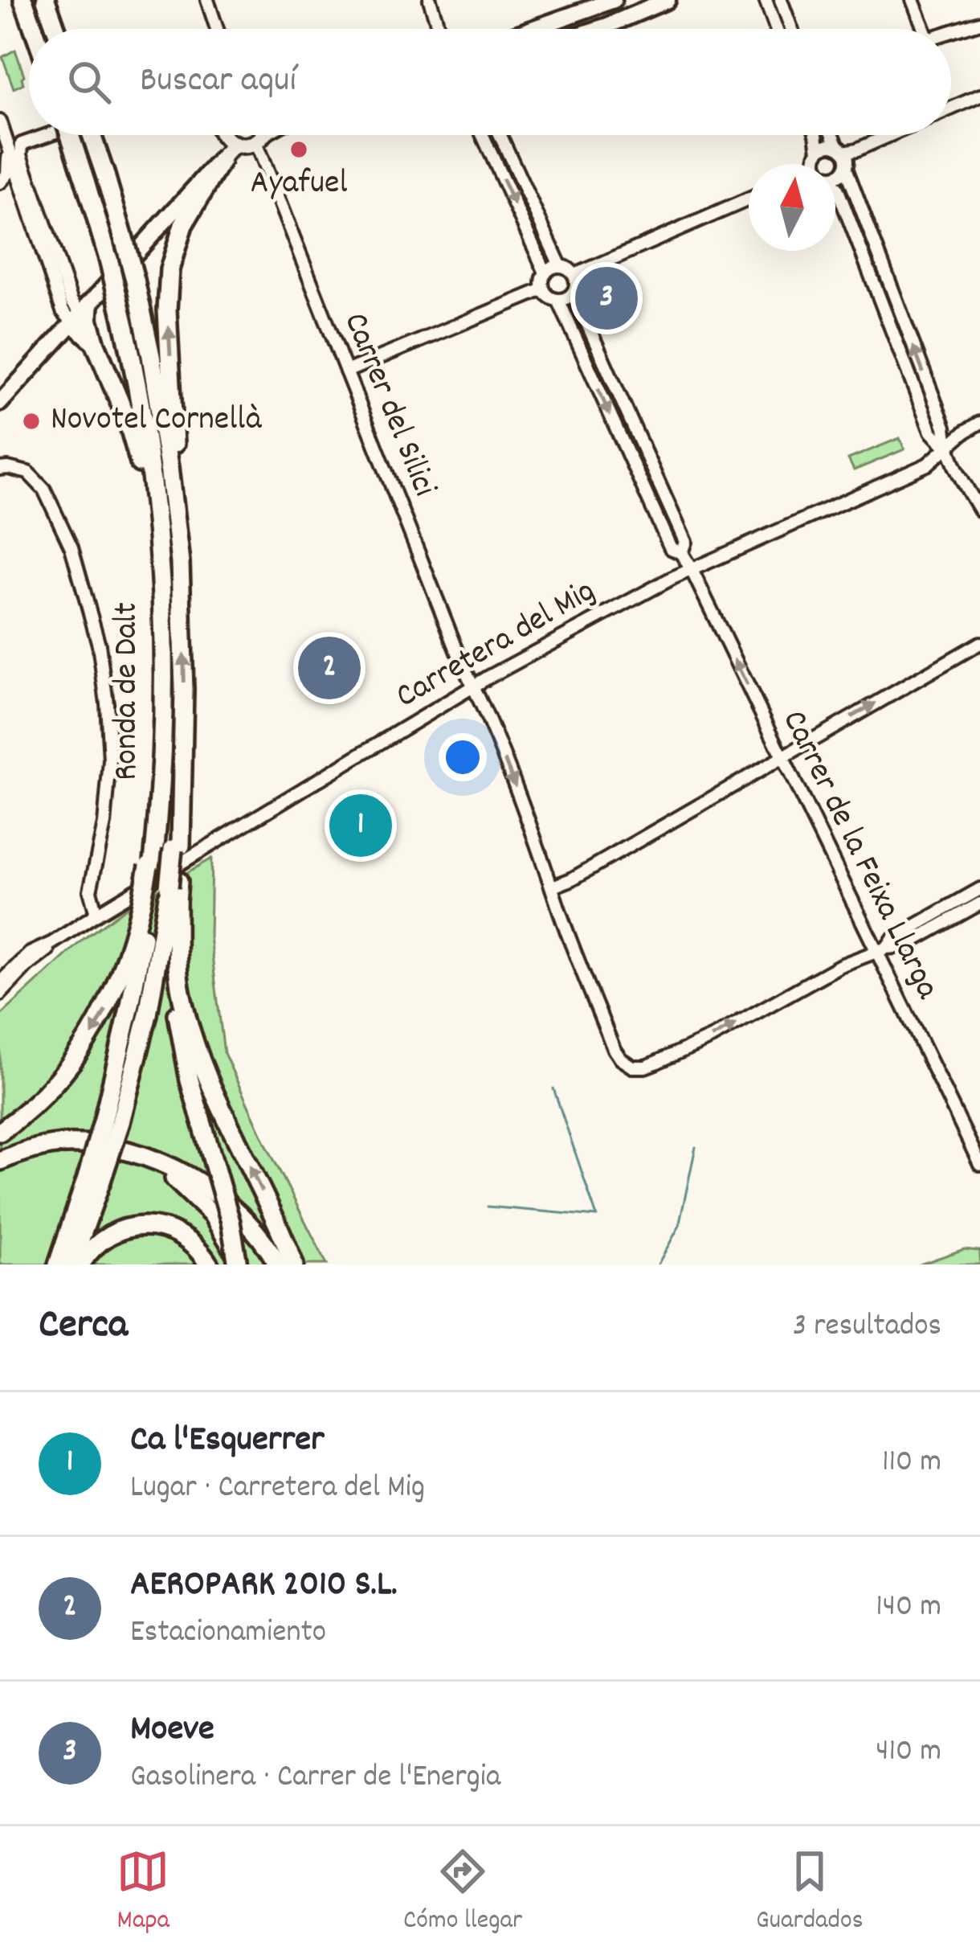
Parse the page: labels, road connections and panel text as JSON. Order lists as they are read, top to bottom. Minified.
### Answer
{"streets":{"highway":["Ronda de Dalt"],"street":["Carrer del Silici","Carretera del Mig","Carrer de la Feixa Llarga"]},"crossings":[["Carrer del Silici","Carretera del Mig"],["Carrer del Silici","Carrer de la Feixa Llarga"],["Carretera del Mig","Carrer de la Feixa Llarga"]],"places":["Ayafuel","Novotel Cornellà"],"north":"top","page":{"search":"Buscar aquí","pins":["3","2","1"],"heading":["Cerca","3 resultados"],"list":[{"mark":"1","name":"Ca l'Esquerrer","note":"Lugar · Carretera del Mig","value":"110 m"},{"mark":"2","name":"AEROPARK 2010 S.L.","note":"Estacionamiento","value":"140 m"},{"mark":"3","name":"Moeve","note":"Gasolinera · Carrer de l'Energia","value":"410 m"}],"nav":["Mapa","Cómo llegar","Guardados"]}}
